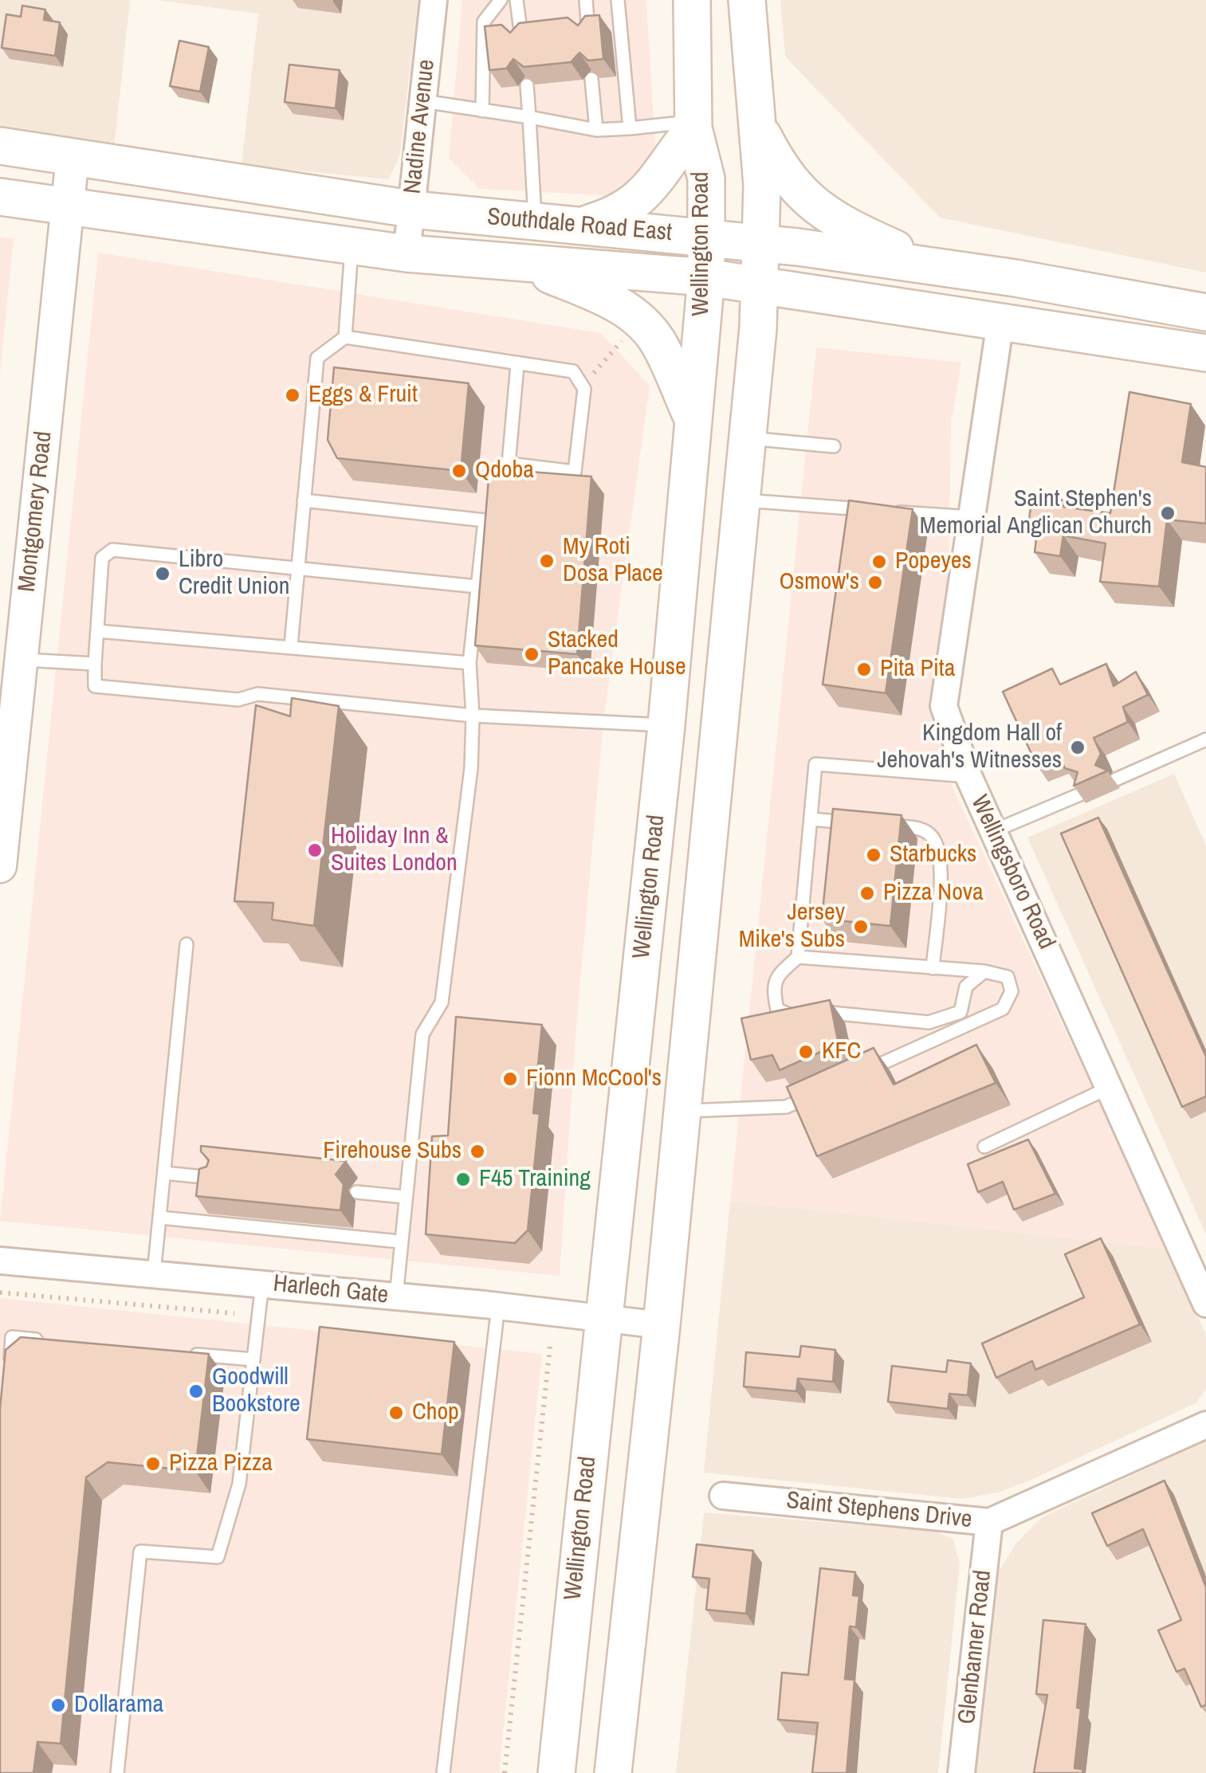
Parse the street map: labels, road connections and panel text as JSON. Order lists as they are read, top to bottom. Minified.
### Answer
{"streets":{"main road":["Southdale Road East","Wellington Road"],"street":["Nadine Avenue","Montgomery Road","Wellingsboro Road","Harlech Gate","Saint Stephens Drive","Glenbanner Road"]},"crossings":[["Nadine Avenue","Southdale Road East"],["Southdale Road East","Wellington Road"],["Southdale Road East","Montgomery Road"],["Southdale Road East","Wellingsboro Road"],["Wellington Road","Harlech Gate"],["Saint Stephens Drive","Glenbanner Road"]],"places":["Eggs & Fruit","Qdoba","Saint Stephen's Memorial Anglican Church","My Roti Dosa Place","Popeyes","Libro Credit Union","Osmow's","Stacked Pancake House","Pita Pita","Kingdom Hall of Jehovah's Witnesses","Holiday Inn & Suites London","Starbucks","Pizza Nova","Jersey Mike's Subs","KFC","Fionn McCool's","Firehouse Subs","F45 Training","Goodwill Bookstore","Chop","Pizza Pizza","Dollarama"]}
